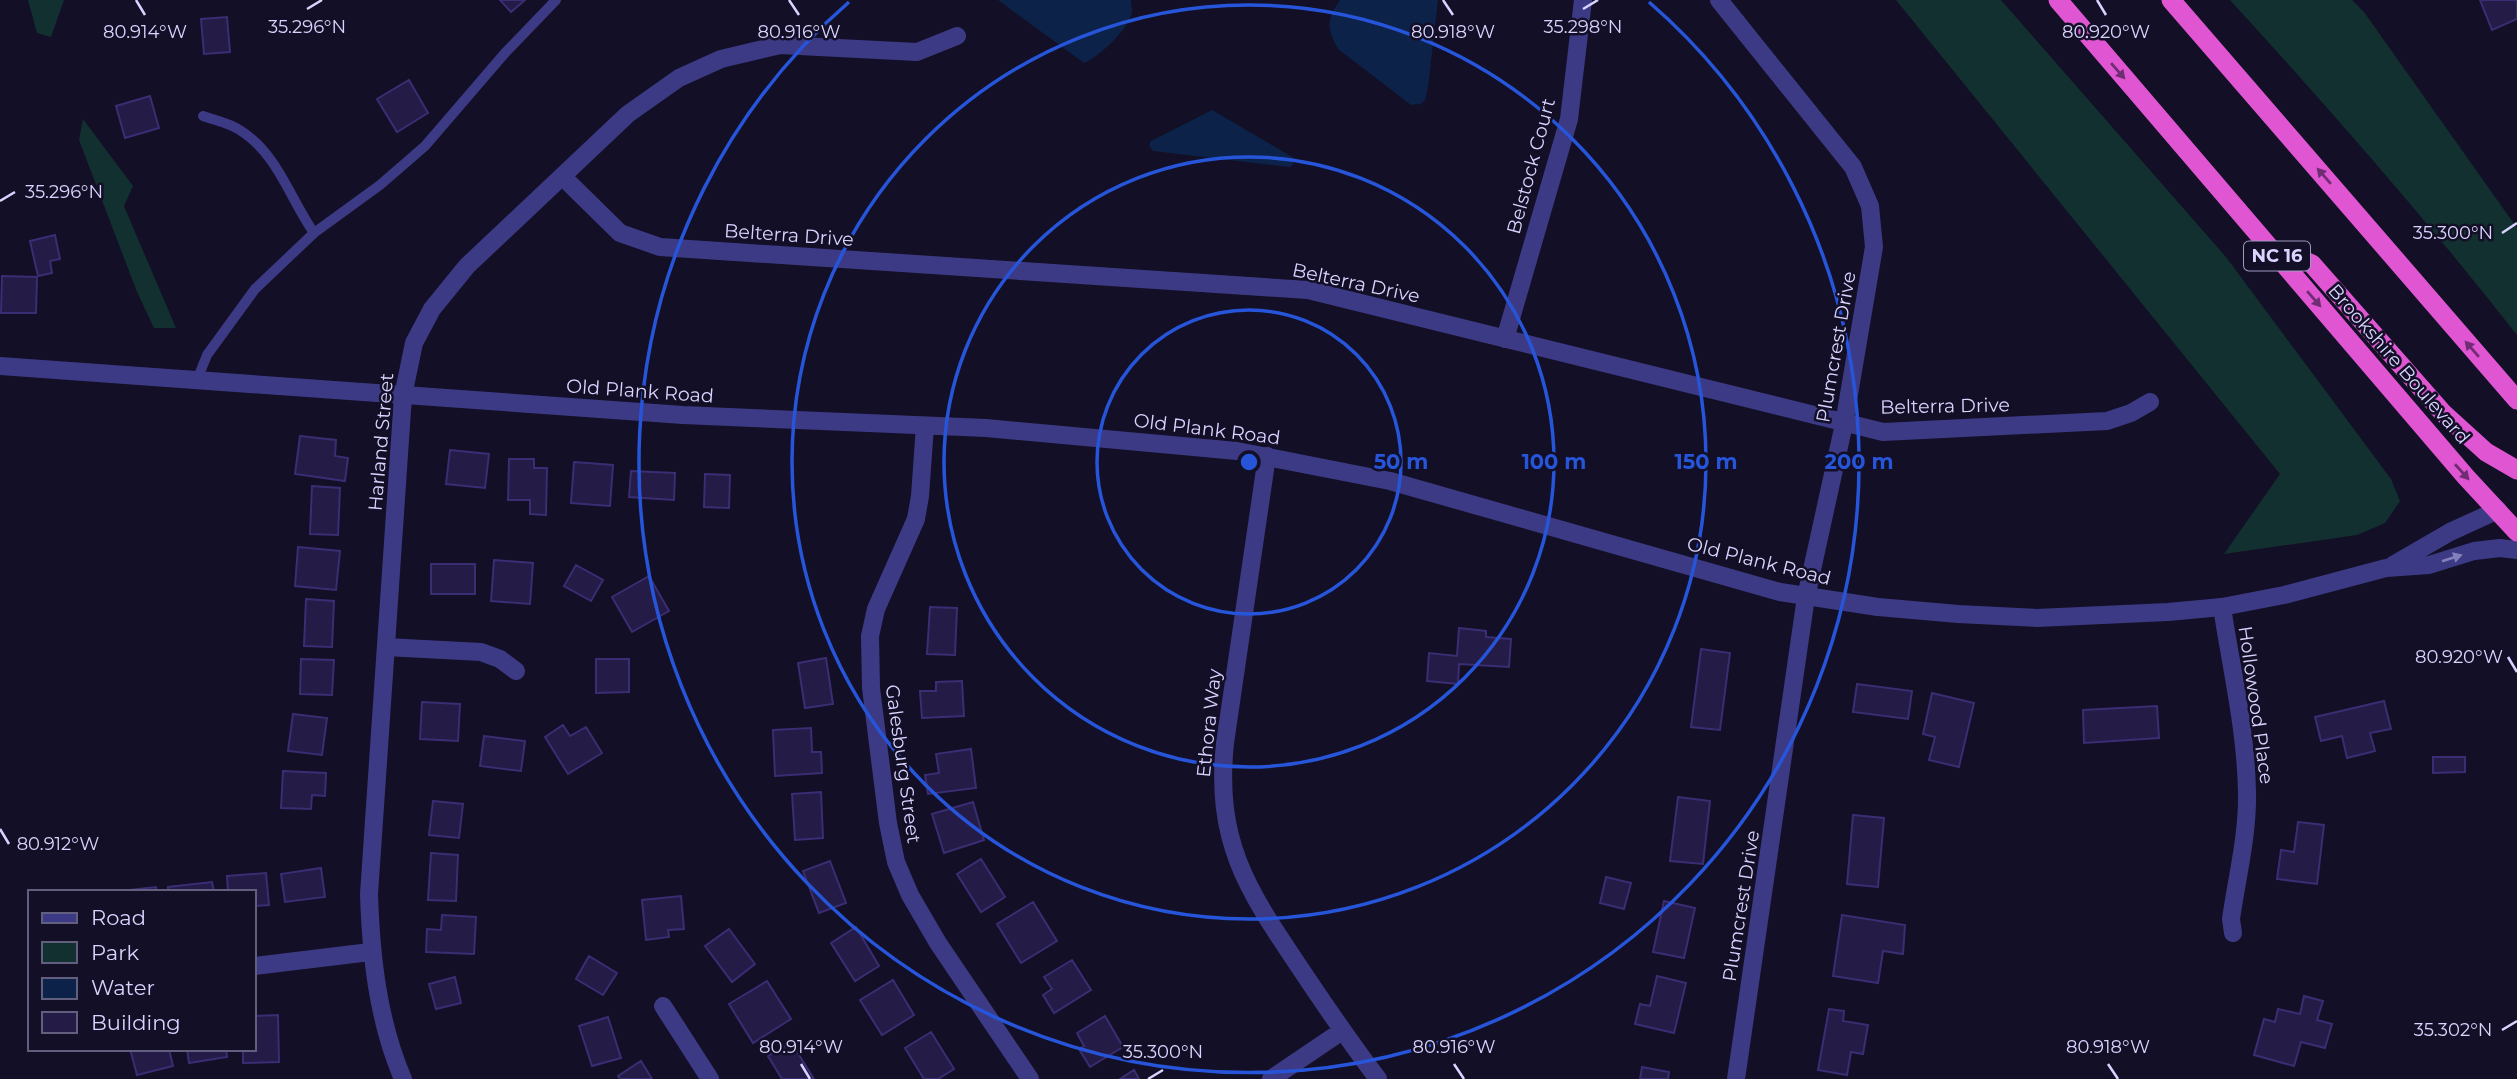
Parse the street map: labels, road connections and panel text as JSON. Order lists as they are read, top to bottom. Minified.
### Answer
{"streets":{"highway":["NC 16","Brookshire Boulevard"],"street":["Belstock Court","Belterra Drive","Plumcrest Drive","Old Plank Road","Harland Street","Hollowood Place","Ethora Way","Galesburg Street"]},"crossings":[["Belstock Court","Belterra Drive"],["Belterra Drive","Plumcrest Drive"],["Belterra Drive","Harland Street"],["Plumcrest Drive","Old Plank Road"],["Brookshire Boulevard","Old Plank Road"],["Old Plank Road","Harland Street"],["Old Plank Road","Hollowood Place"],["Old Plank Road","Ethora Way"],["Old Plank Road","Galesburg Street"]],"legend":["Road","Park","Water","Building"],"coordinates":["35.296°N","35.298°N","80.914°W","80.916°W","80.918°W","80.920°W","35.300°N","80.912°W","35.302°N"],"rings":["50 m","100 m","150 m","200 m"]}
